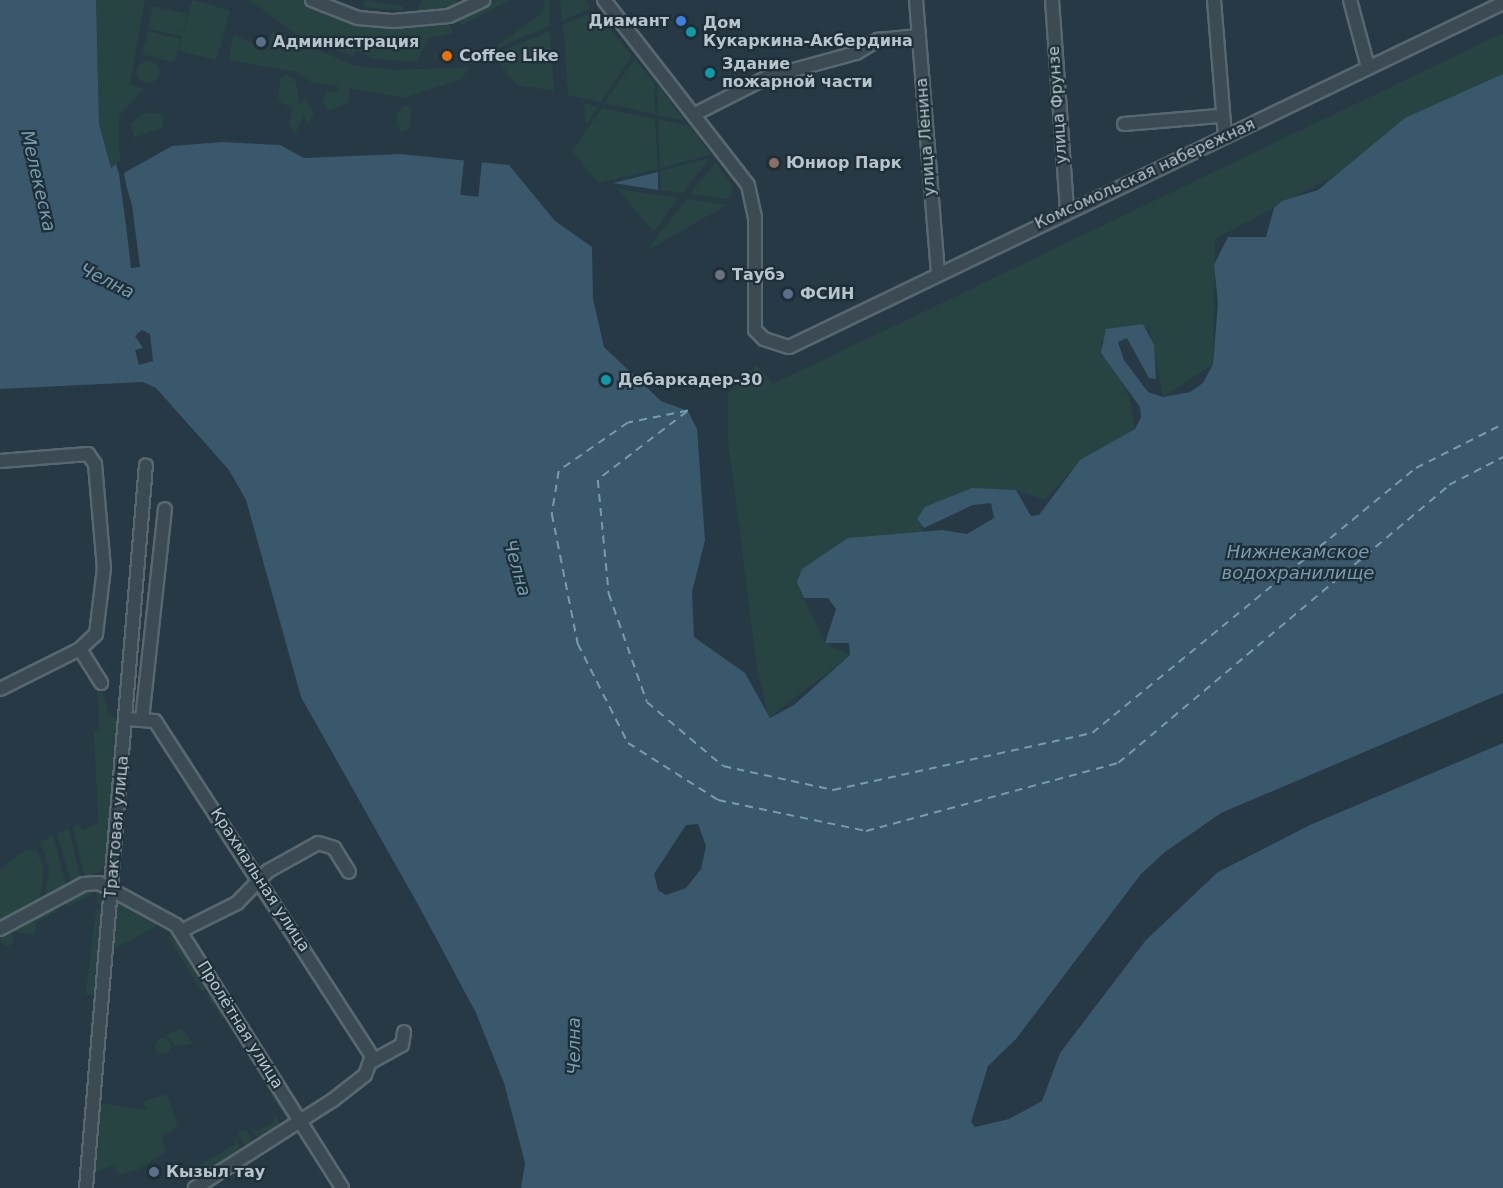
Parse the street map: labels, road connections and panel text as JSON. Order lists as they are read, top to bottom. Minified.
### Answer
{"streets":{"street":["улица Фрунзе","улица Ленина","Комсомольская набережная","Трактовая улица","Крахмальная улица","Пролётная улица"]},"crossings":[["улица Фрунзе","Комсомольская набережная"],["улица Ленина","Комсомольская набережная"],["Трактовая улица","Пролётная улица"]],"water":["Мелекеска","Челна","Нижнекамское водохранилище"],"places":["Диамант","Дом Кукаркина-Акбердина","Администрация","Coffee Like","Здание пожарной части","Юниор Парк","Таубэ","ФСИН","Дебаркадер-30","Кызыл тау"]}
